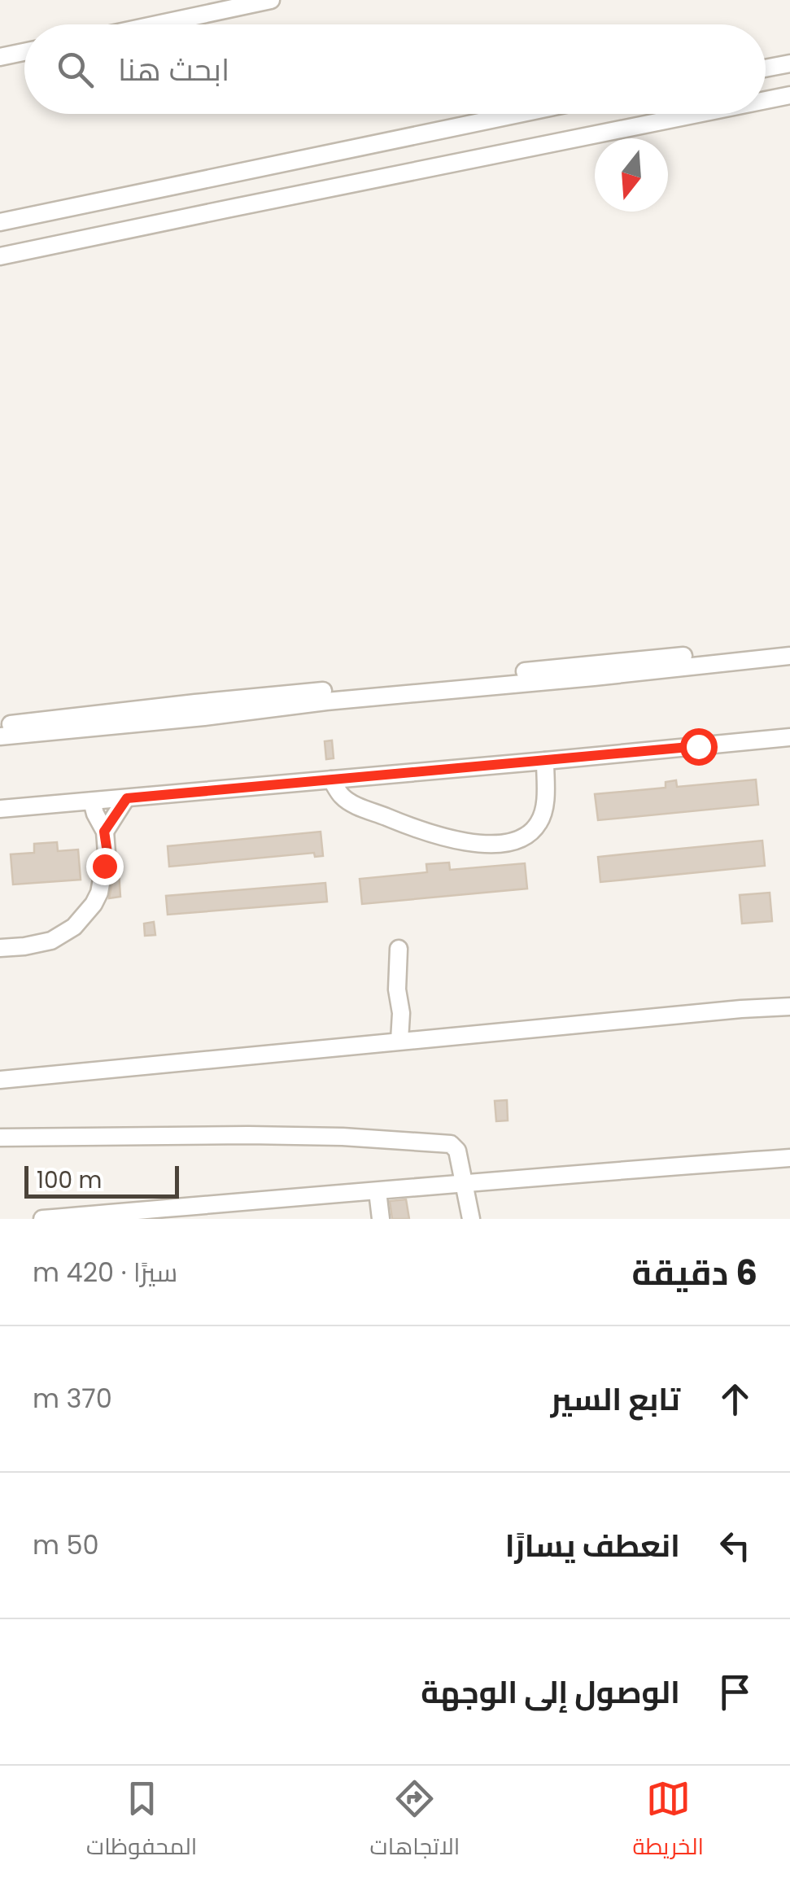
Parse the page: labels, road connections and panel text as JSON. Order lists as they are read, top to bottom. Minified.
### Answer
{"scale_bar":"100 m","north":"bottom","page":{"search":"ابحث هنا","scale":"100 m","heading":["6 دقيقة","سيرًا · 420 m"],"list":[["تابع السير","370 m"],["انعطف يسارًا","50 m"],"الوصول إلى الوجهة"],"nav":["الخريطة","الاتجاهات","المحفوظات"]}}
